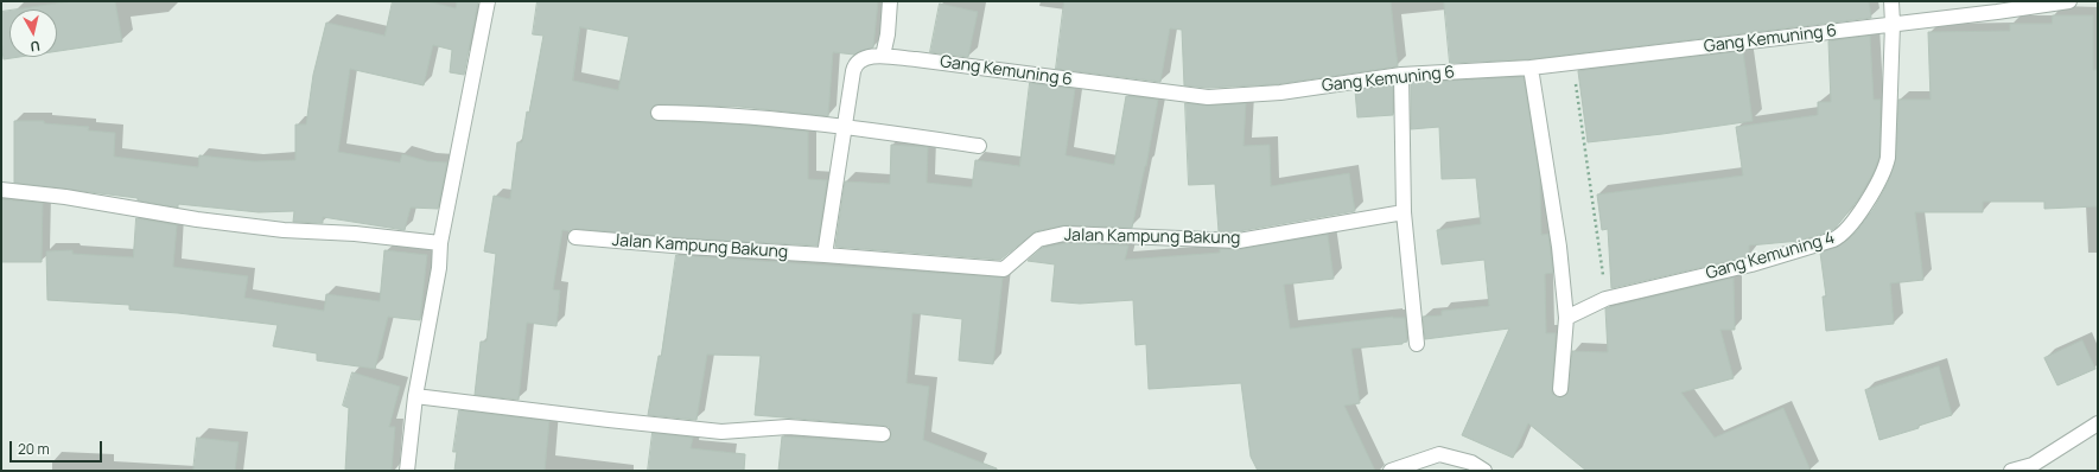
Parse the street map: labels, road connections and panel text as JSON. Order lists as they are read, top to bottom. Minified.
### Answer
{"streets":{"street":["Gang Kemuning 6","Jalan Kampung Bakung","Gang Kemuning 4"]},"crossings":[["Gang Kemuning 6","Gang Kemuning 4"]],"scale_bar":"20 m","north":"bottom"}
